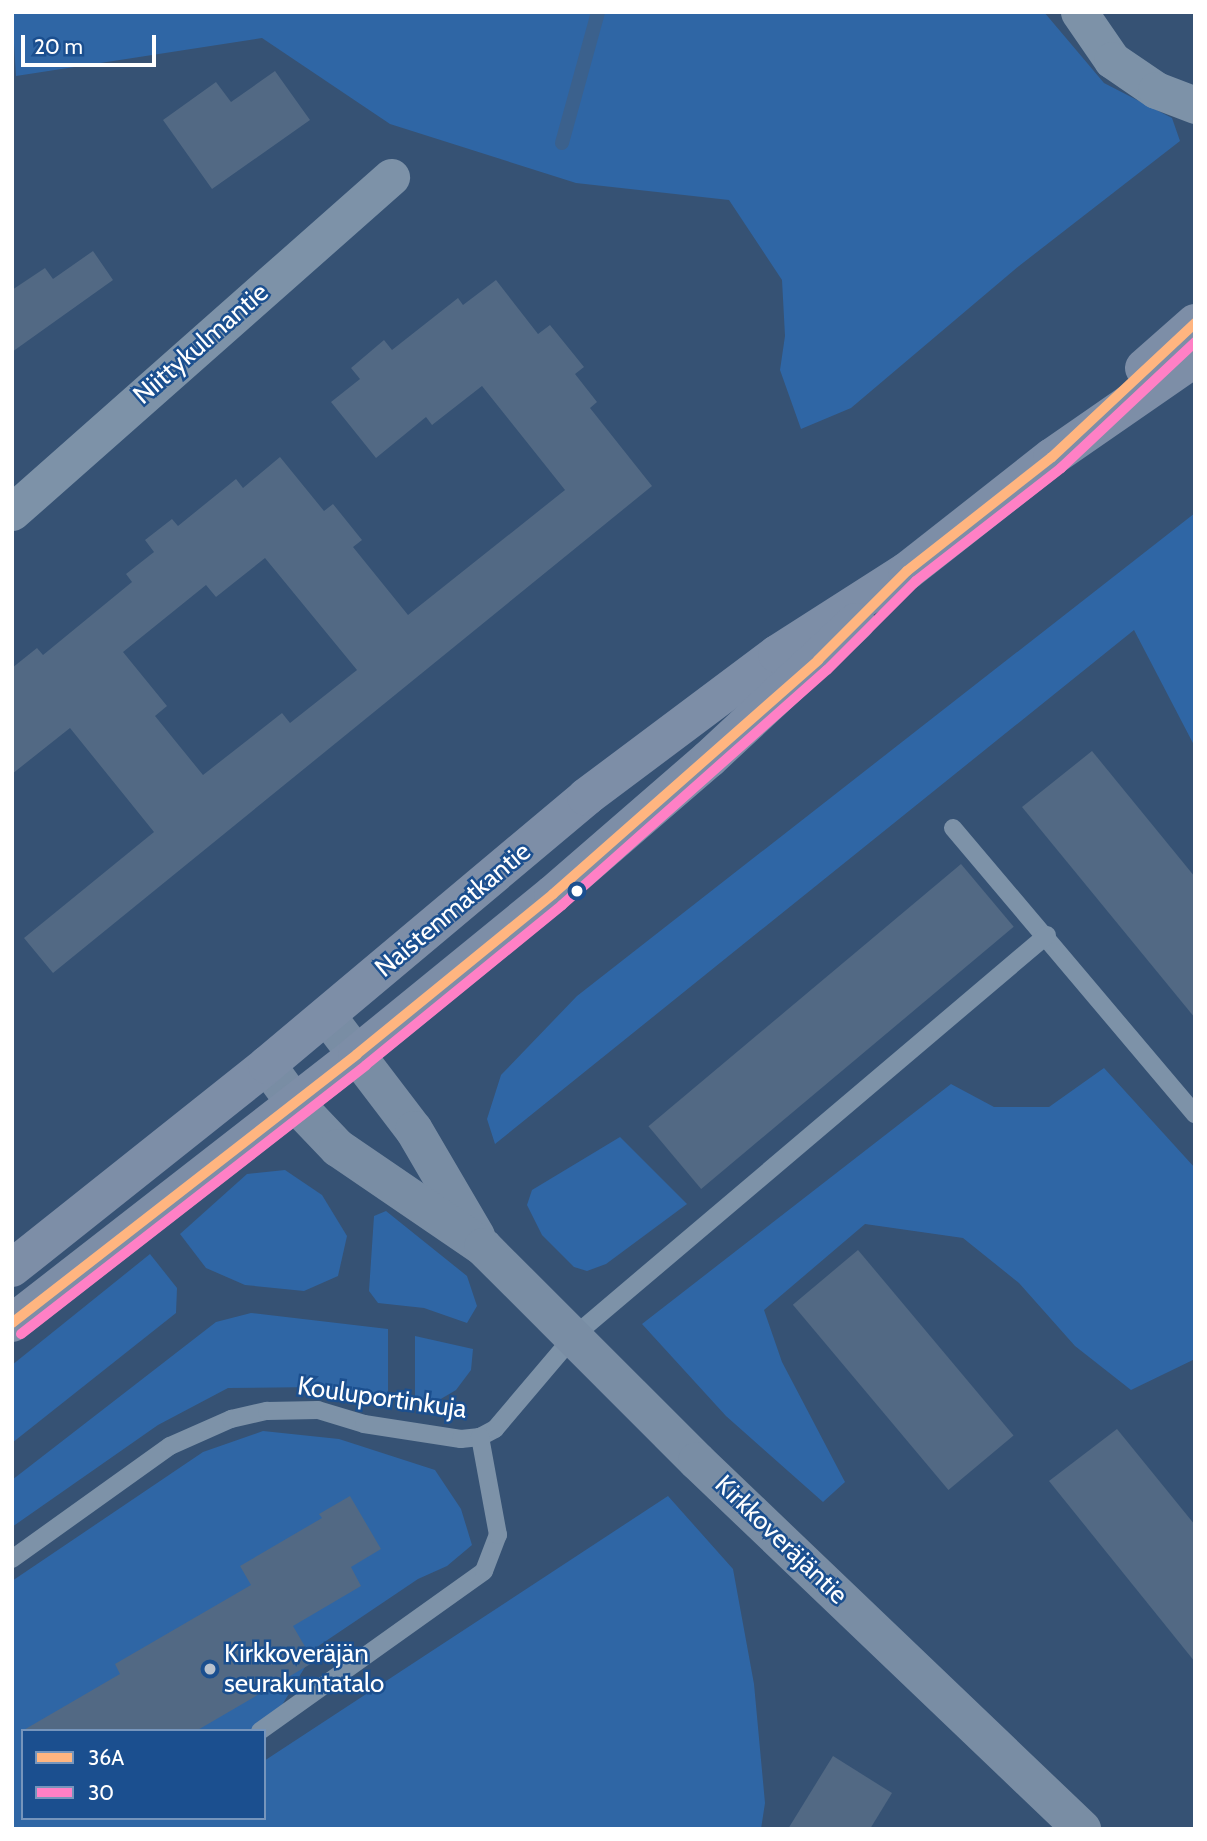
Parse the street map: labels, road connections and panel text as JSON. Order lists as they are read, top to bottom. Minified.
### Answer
{"streets":{"main road":["Naistenmatkantie"],"street":["Niittykulmantie","Kirkkoveräjäntie"],"lane":["Kouluportinkuja"]},"crossings":[["Naistenmatkantie","Kirkkoveräjäntie"],["Kouluportinkuja","Kirkkoveräjäntie"]],"places":["Kirkkoveräjän seurakuntatalo"],"lines":["transit line 36A","transit line 30"],"legend":["36A","30"],"scale_bar":"20 m"}
